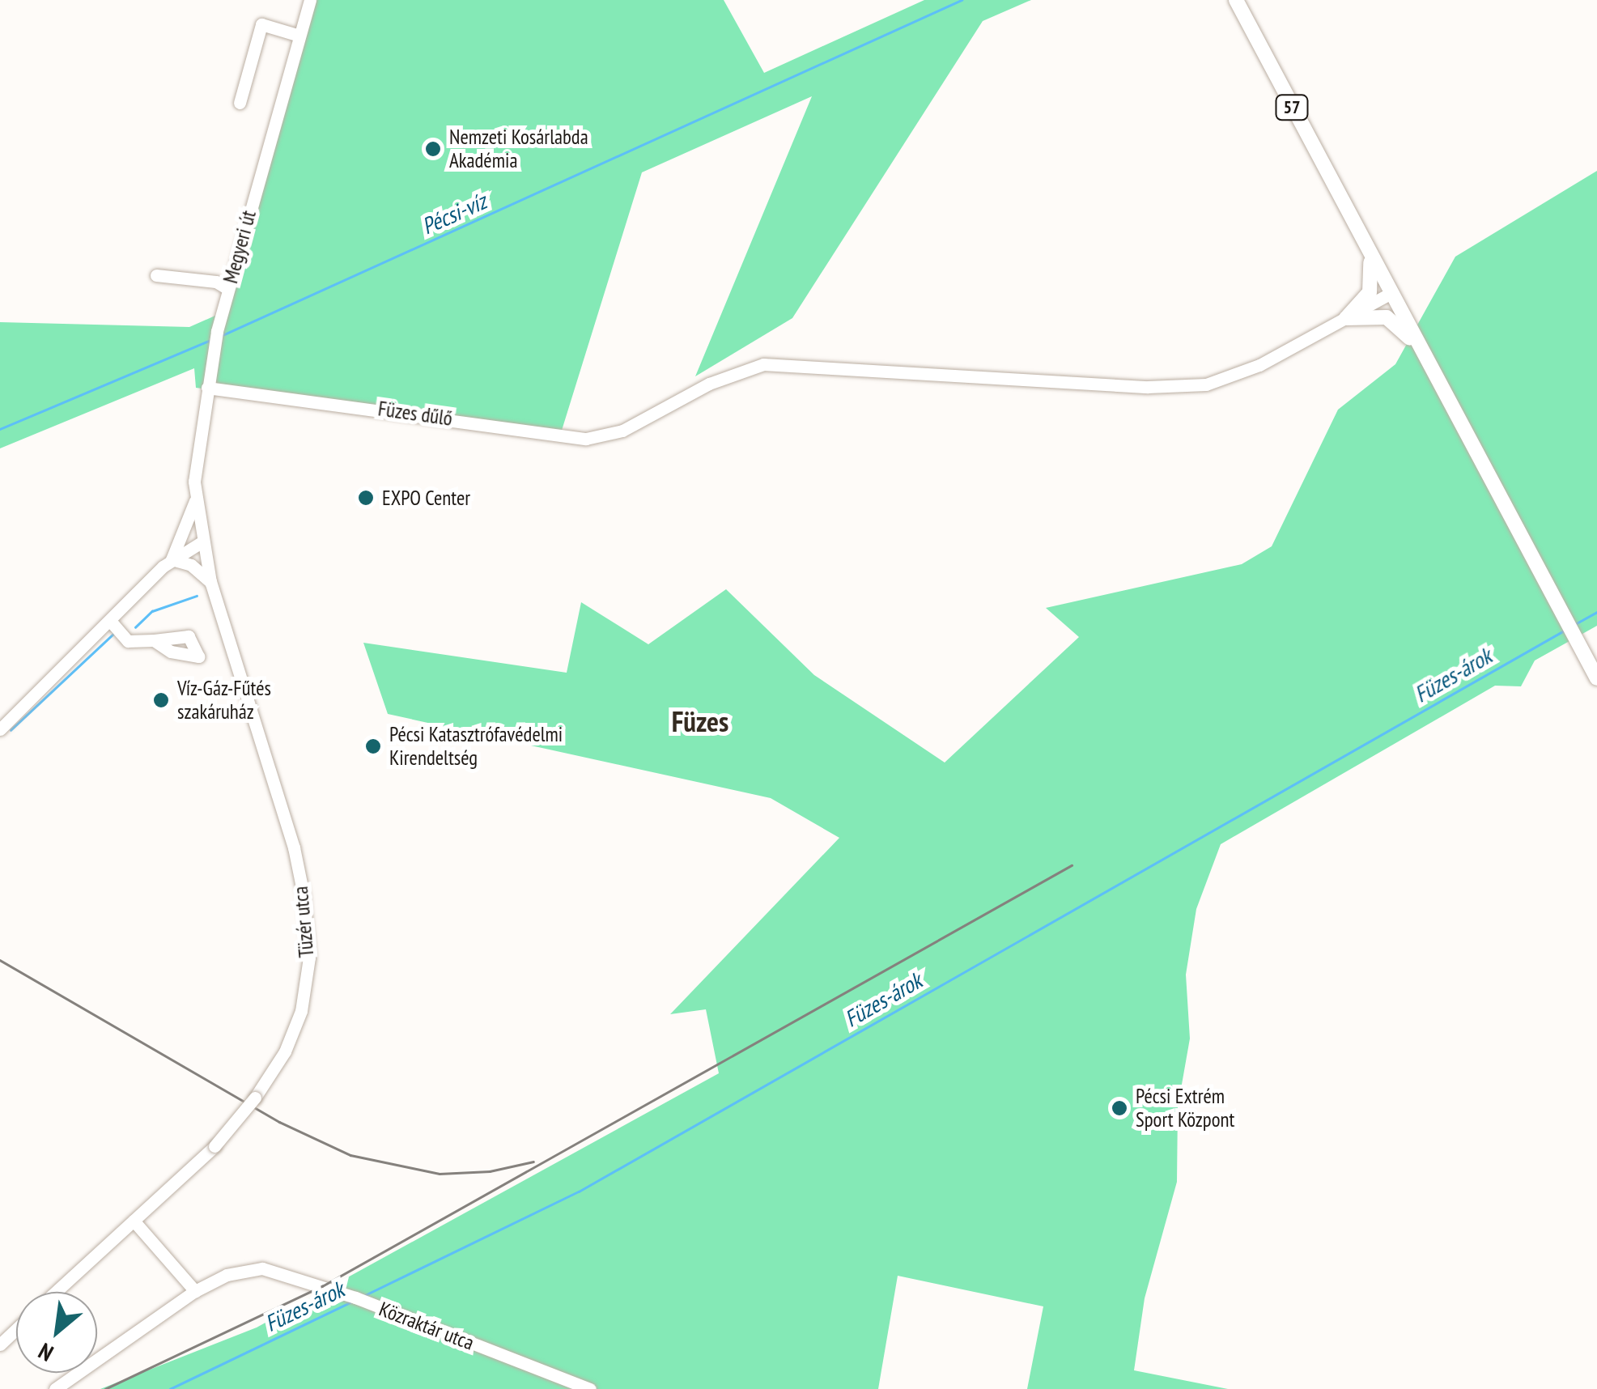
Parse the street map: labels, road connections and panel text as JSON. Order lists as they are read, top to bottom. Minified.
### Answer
{"streets":{"main road":["57"],"street":["Megyeri út","Füzes dűlő","Tüzér utca","Közraktár utca"]},"crossings":[["57","Füzes dűlő"],["Megyeri út","Füzes dűlő"],["Megyeri út","Tüzér utca"]],"districts":["Füzes"],"water":["Pécsi-víz","Füzes-árok"],"places":["Nemzeti Kosárlabda Akadémia","EXPO Center","Víz-Gáz-Fűtés szakáruház","Pécsi Katasztrófavédelmi Kirendeltség","Pécsi Extrém Sport Központ"],"north":"bottom left"}
